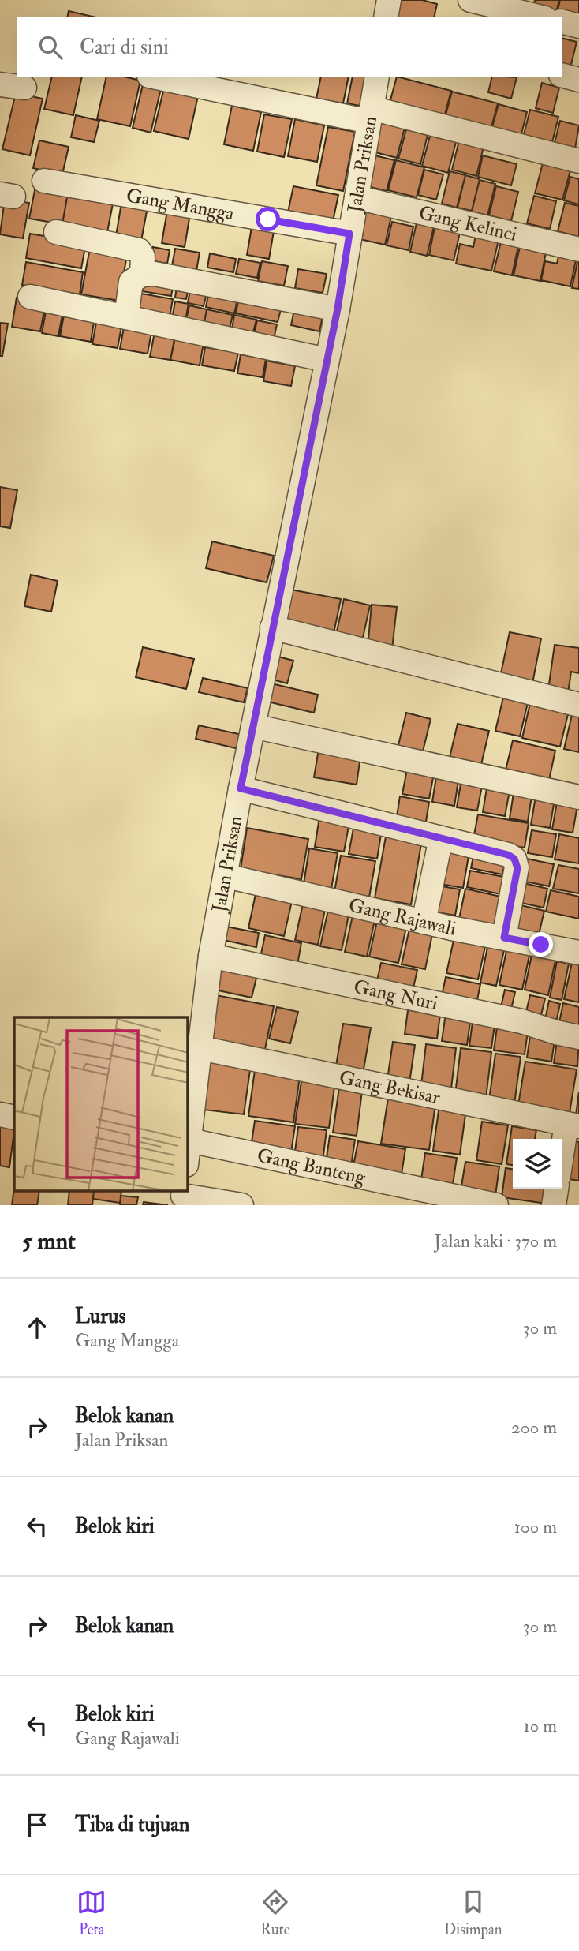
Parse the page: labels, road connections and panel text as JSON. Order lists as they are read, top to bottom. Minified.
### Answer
{"streets":{"street":["Jalan Priksan","Gang Mangga","Gang Kelinci","Gang Rajawali","Gang Nuri","Gang Bekisar","Gang Banteng"]},"crossings":[["Jalan Priksan","Gang Mangga"],["Jalan Priksan","Gang Kelinci"],["Jalan Priksan","Gang Rajawali"],["Jalan Priksan","Gang Nuri"],["Jalan Priksan","Gang Bekisar"],["Jalan Priksan","Gang Banteng"]],"page":{"search":"Cari di sini","heading":["5 mnt","Jalan kaki · 370 m"],"list":[["Lurus","Gang Mangga","30 m"],["Belok kanan","Jalan Priksan","200 m"],["Belok kiri","100 m"],["Belok kanan","30 m"],["Belok kiri","Gang Rajawali","10 m"],"Tiba di tujuan"],"nav":["Peta","Rute","Disimpan"]}}
